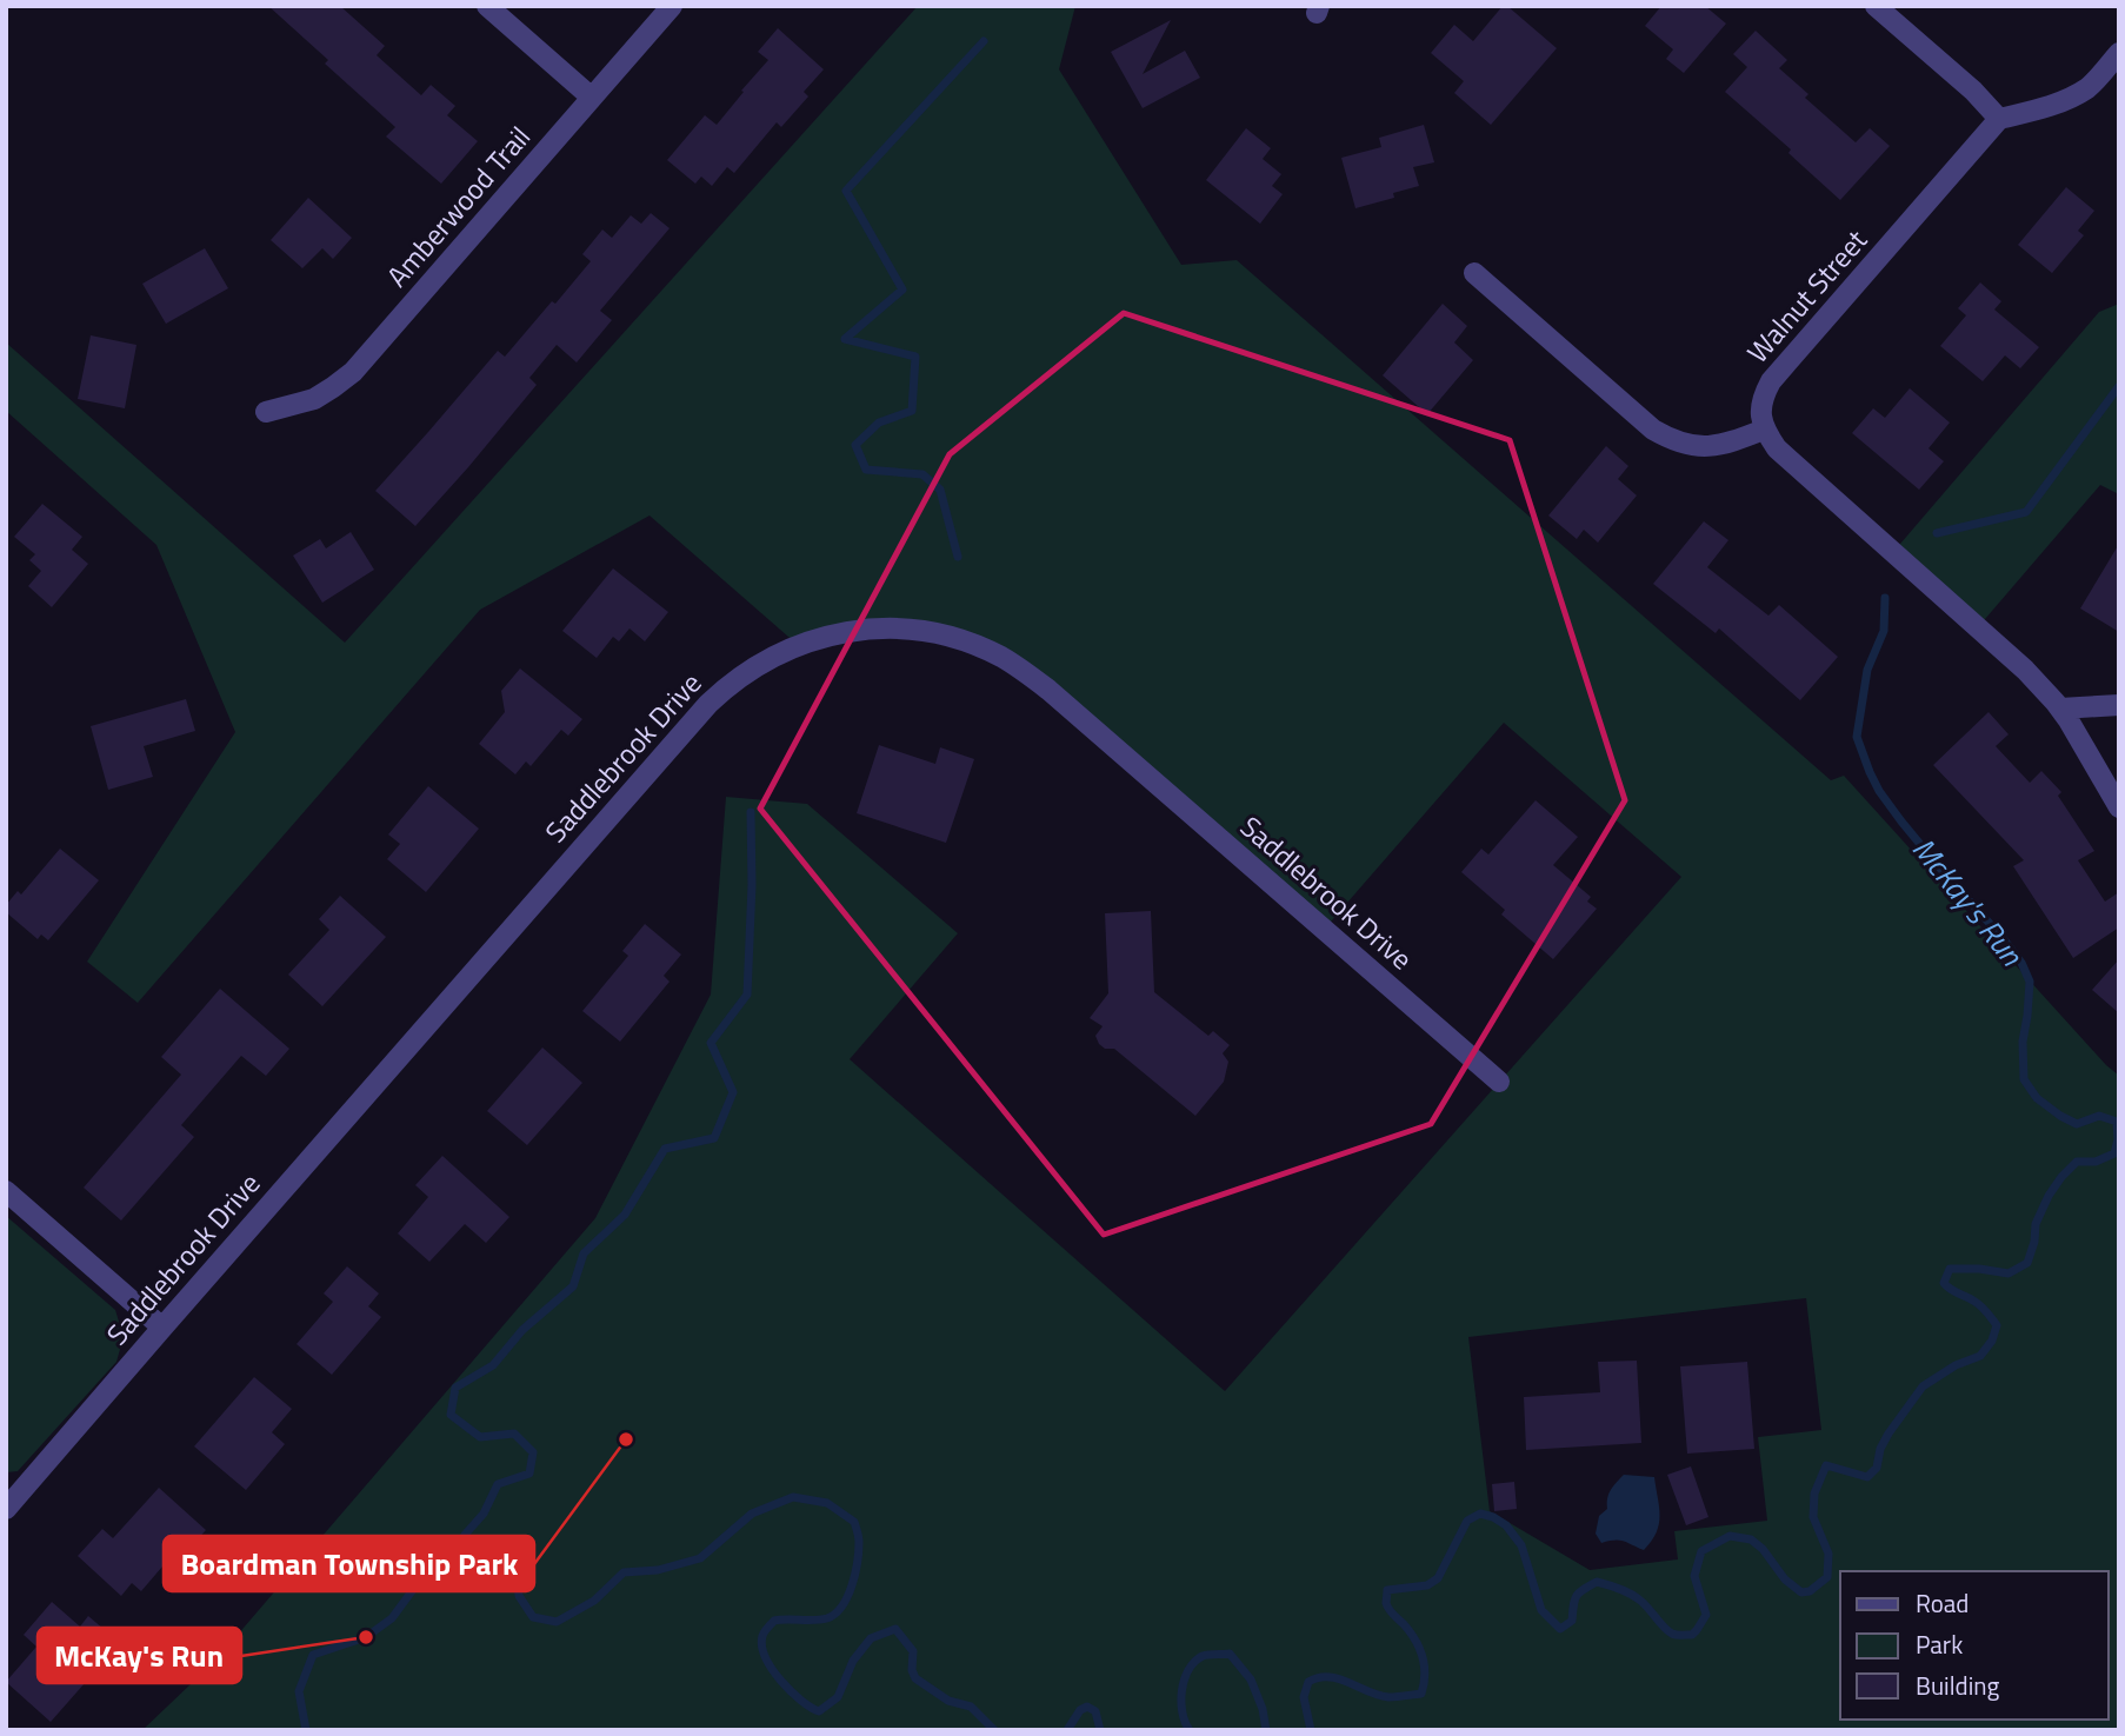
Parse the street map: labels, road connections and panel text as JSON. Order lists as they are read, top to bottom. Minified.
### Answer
{"streets":{"street":["Amberwood Trail","Walnut Street","Saddlebrook Drive"]},"water":["McKay's Run"],"places":["Boardman Township Park","McKay's Run"],"legend":["Road","Park","Building"]}
